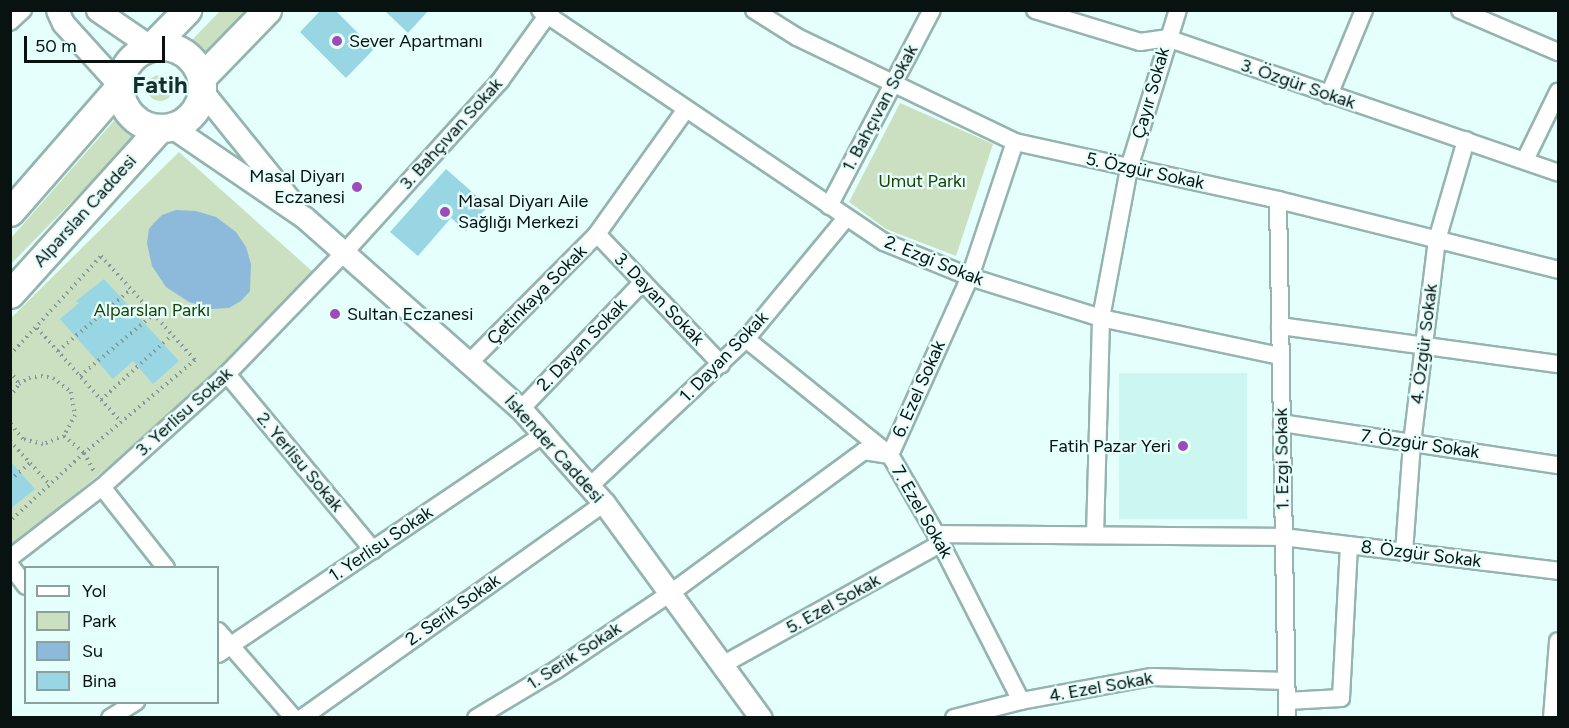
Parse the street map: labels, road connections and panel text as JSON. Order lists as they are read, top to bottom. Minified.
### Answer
{"streets":{"main road":["Alparslan Caddesi"],"street":["3. Özgür Sokak","Çayır Sokak","1. Bahçıvan Sokak","3. Bahçıvan Sokak","5. Özgür Sokak","2. Ezgi Sokak","Çetinkaya Sokak","3. Dayan Sokak","4. Özgür Sokak","2. Dayan Sokak","1. Dayan Sokak","6. Ezel Sokak","3. Yerlisu Sokak","7. Özgür Sokak","İskender Caddesi","1. Ezgi Sokak","2. Yerlisu Sokak","7. Ezel Sokak","1. Yerlisu Sokak","8. Özgür Sokak","5. Ezel Sokak","2. Serik Sokak","1. Serik Sokak","4. Ezel Sokak"]},"crossings":[["3. Özgür Sokak","Çayır Sokak"],["3. Özgür Sokak","4. Özgür Sokak"],["Çayır Sokak","5. Özgür Sokak"],["Çayır Sokak","2. Ezgi Sokak"],["Çayır Sokak","8. Özgür Sokak"],["1. Bahçıvan Sokak","5. Özgür Sokak"],["1. Bahçıvan Sokak","2. Ezgi Sokak"],["3. Bahçıvan Sokak","2. Ezgi Sokak"],["3. Bahçıvan Sokak","3. Yerlisu Sokak"],["3. Bahçıvan Sokak","İskender Caddesi"],["5. Özgür Sokak","4. Özgür Sokak"],["5. Özgür Sokak","6. Ezel Sokak"],["5. Özgür Sokak","1. Ezgi Sokak"],["2. Ezgi Sokak","Çetinkaya Sokak"],["2. Ezgi Sokak","1. Dayan Sokak"],["2. Ezgi Sokak","6. Ezel Sokak"],["2. Ezgi Sokak","1. Ezgi Sokak"],["Çetinkaya Sokak","3. Dayan Sokak"],["Çetinkaya Sokak","İskender Caddesi"],["3. Dayan Sokak","2. Dayan Sokak"],["3. Dayan Sokak","1. Dayan Sokak"],["4. Özgür Sokak","7. Özgür Sokak"],["4. Özgür Sokak","8. Özgür Sokak"],["2. Dayan Sokak","İskender Caddesi"],["1. Dayan Sokak","İskender Caddesi"],["1. Dayan Sokak","7. Ezel Sokak"],["6. Ezel Sokak","İskender Caddesi"],["6. Ezel Sokak","7. Ezel Sokak"],["6. Ezel Sokak","1. Serik Sokak"],["3. Yerlisu Sokak","İskender Caddesi"],["3. Yerlisu Sokak","2. Yerlisu Sokak"],["7. Özgür Sokak","1. Ezgi Sokak"],["İskender Caddesi","1. Yerlisu Sokak"],["İskender Caddesi","5. Ezel Sokak"],["İskender Caddesi","2. Serik Sokak"],["İskender Caddesi","1. Serik Sokak"],["1. Ezgi Sokak","8. Özgür Sokak"],["1. Ezgi Sokak","4. Ezel Sokak"],["2. Yerlisu Sokak","1. Yerlisu Sokak"],["7. Ezel Sokak","8. Özgür Sokak"],["7. Ezel Sokak","5. Ezel Sokak"],["7. Ezel Sokak","4. Ezel Sokak"],["8. Özgür Sokak","5. Ezel Sokak"]],"districts":["Fatih"],"parks":["Umut Parkı","Alparslan Parkı"],"places":["Sever Apartmanı","Masal Diyarı Eczanesi","Masal Diyarı Aile Sağlığı Merkezi","Sultan Eczanesi","Fatih Pazar Yeri"],"legend":["Yol","Park","Su","Bina"],"scale_bar":"50 m"}
